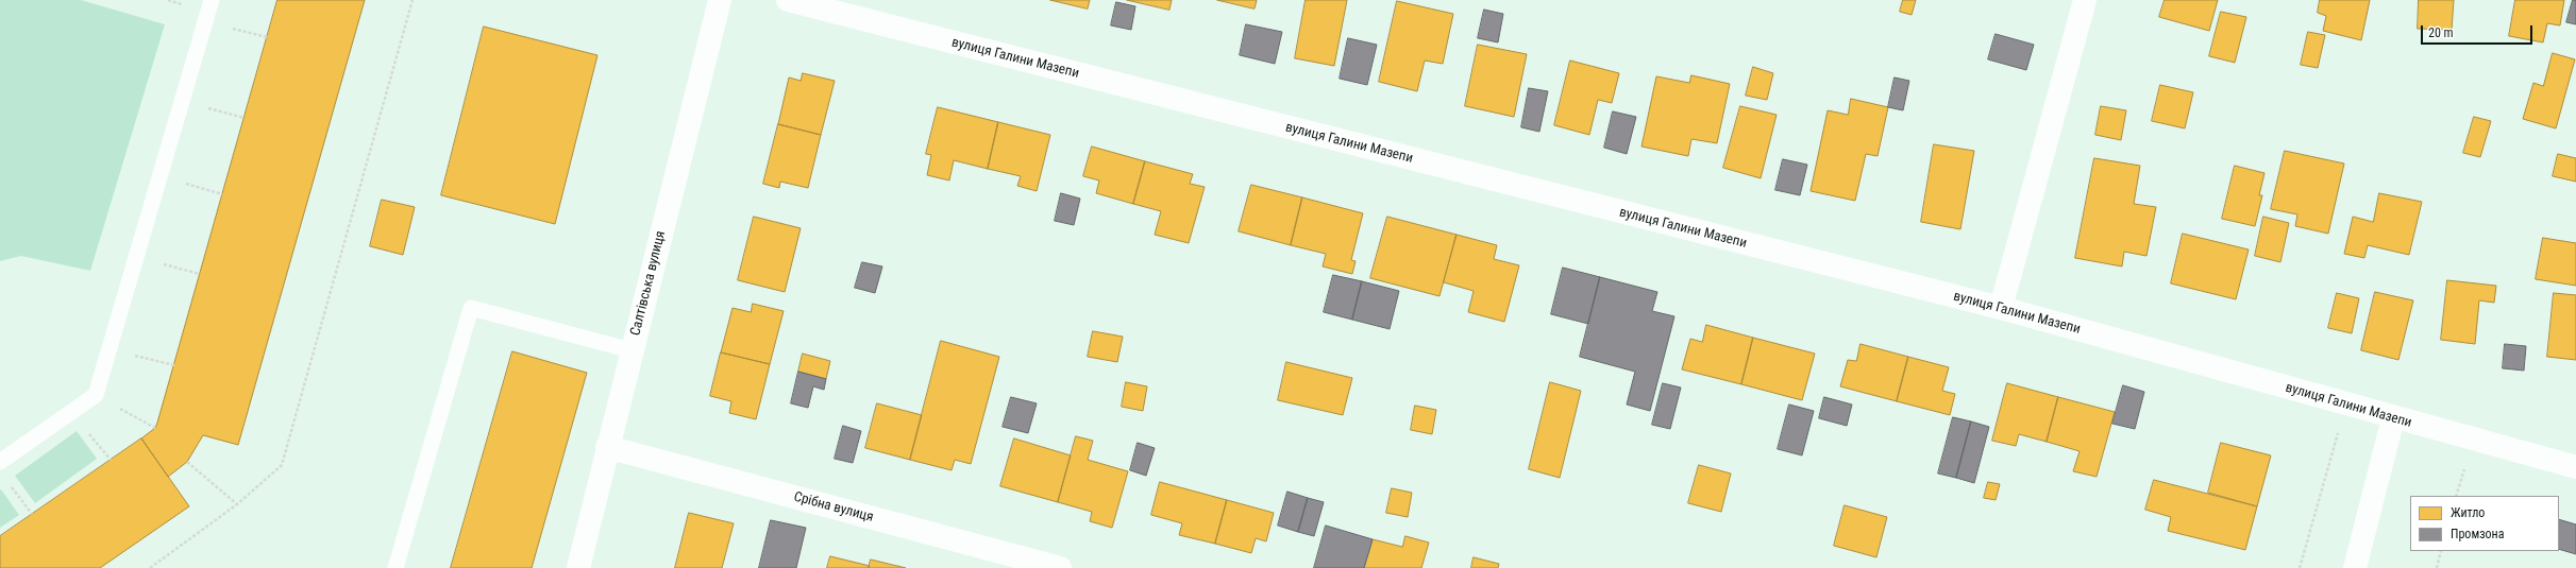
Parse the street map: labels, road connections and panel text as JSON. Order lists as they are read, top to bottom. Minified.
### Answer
{"streets":{"street":["вулиця Галини Мазепи","Салтівська вулиця","Срібна вулиця"]},"crossings":[["Салтівська вулиця","Срібна вулиця"]],"legend":["Житло","Промзона"],"scale_bar":"20 m"}
